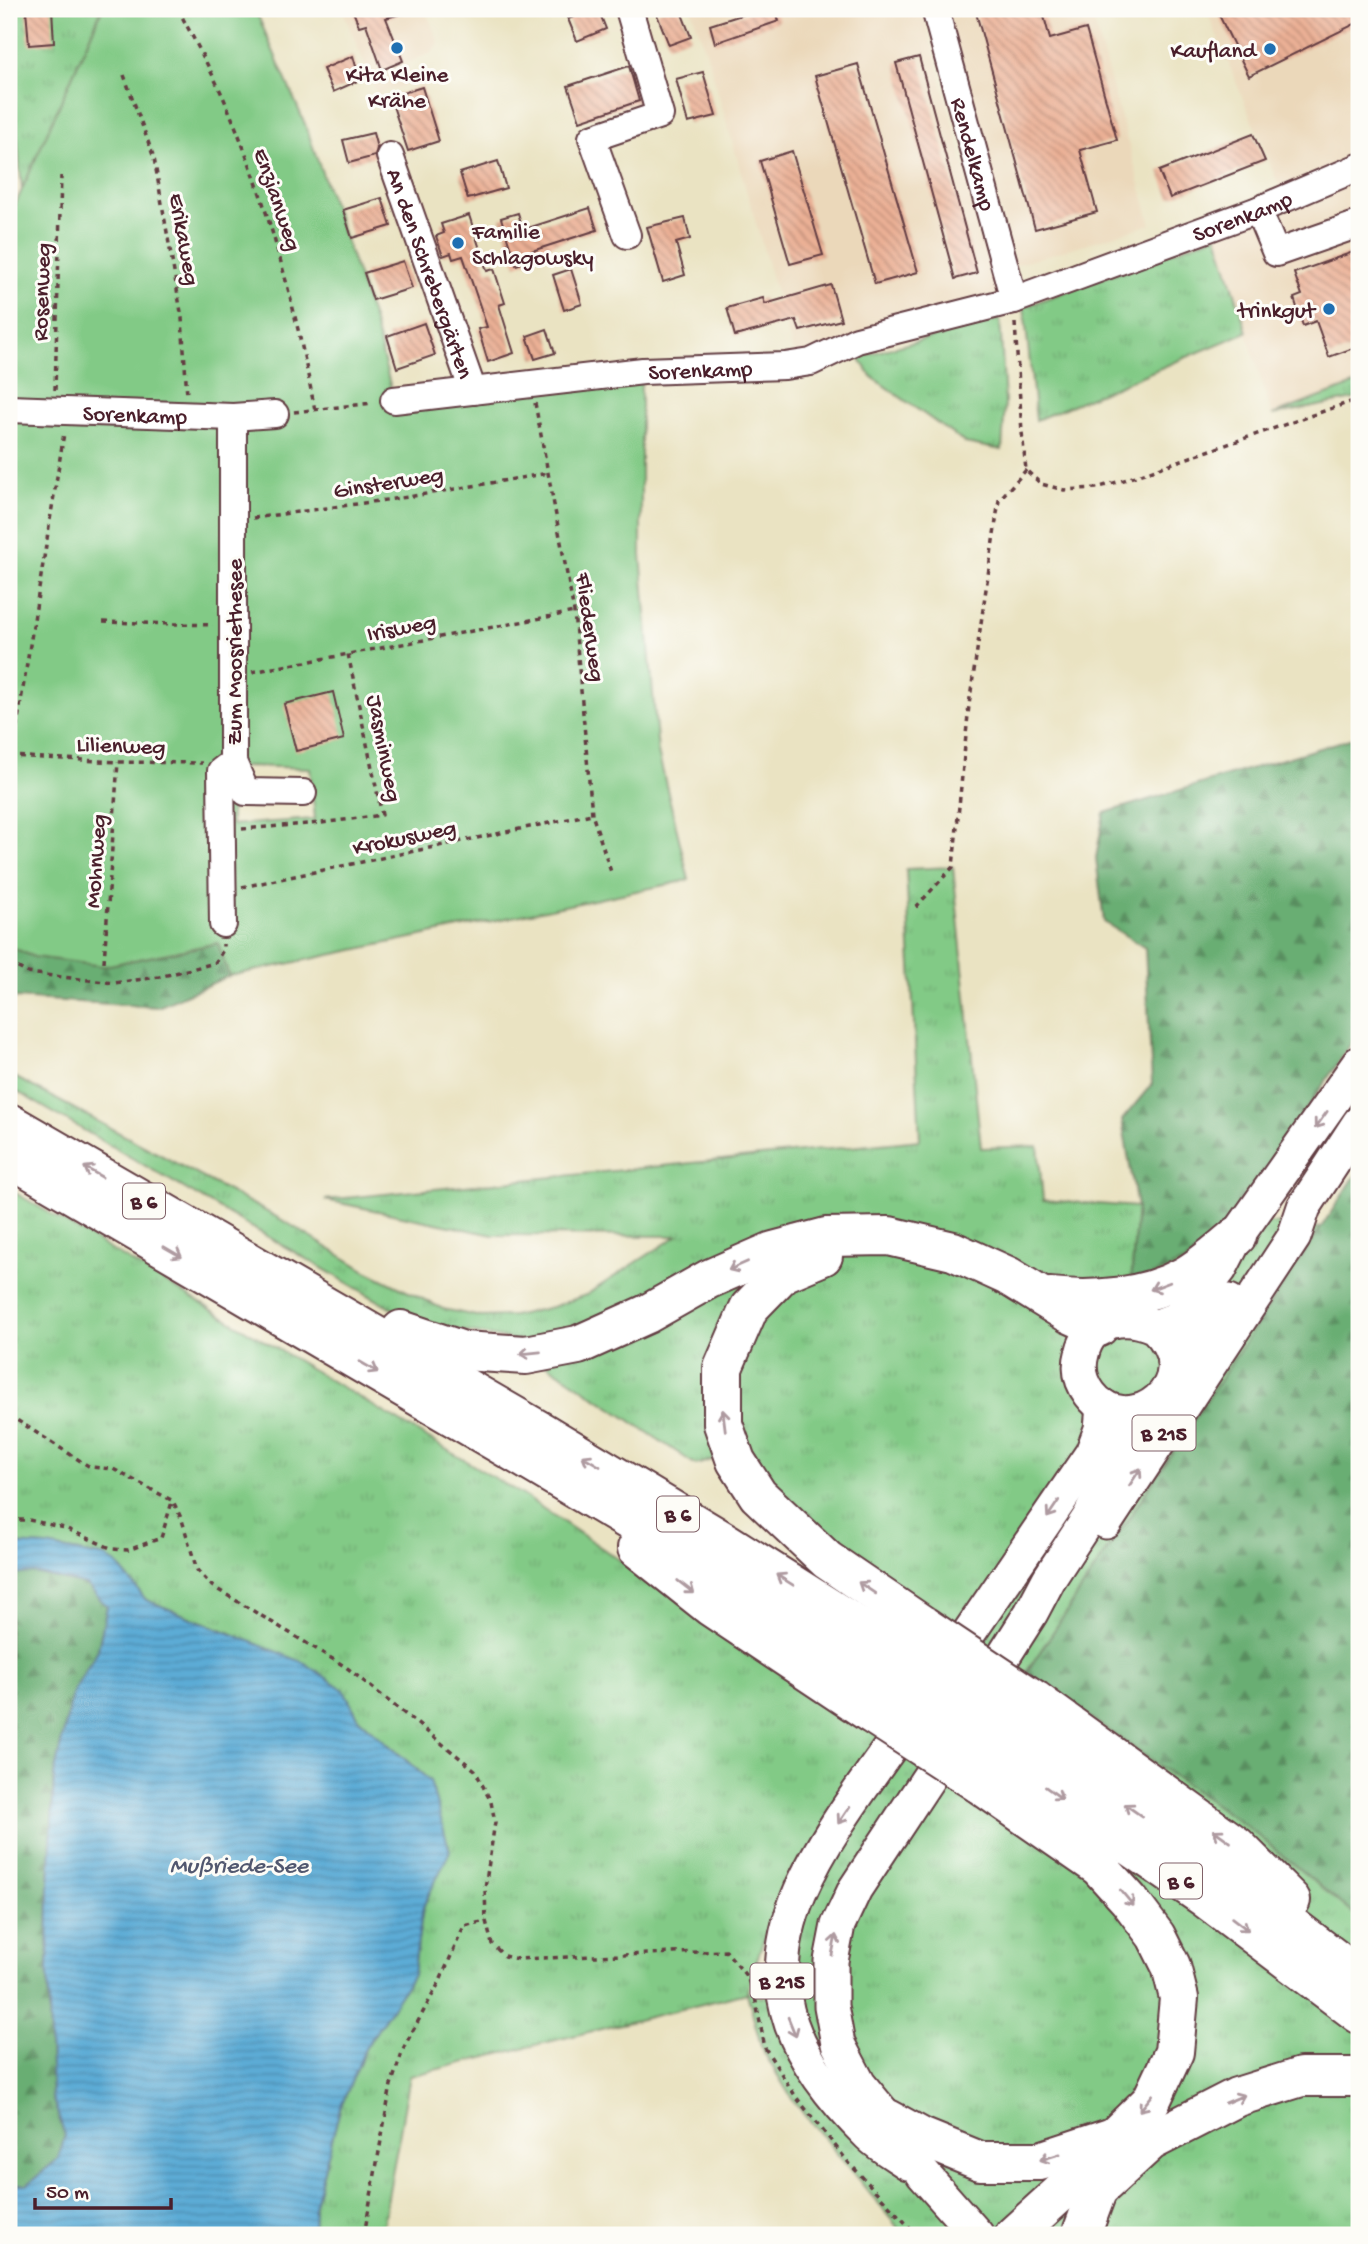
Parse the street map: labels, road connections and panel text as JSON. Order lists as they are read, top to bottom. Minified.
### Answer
{"streets":{"highway":["B 6"],"main road":["B 215"],"street":["Rendelkamp","Sorenkamp","An den Schrebergärten","Zum Moosriethesee"],"path":["Enzianweg","Erikaweg","Rosenweg","Ginsterweg","Irisweg","Fliederweg","Lilienweg","Jasminweg","Krokusweg","Mohnweg"]},"crossings":[["Rendelkamp","Sorenkamp"],["Sorenkamp","Erikaweg"],["Sorenkamp","An den Schrebergärten"],["Sorenkamp","Rosenweg"],["Sorenkamp","Fliederweg"],["Sorenkamp","Zum Moosriethesee"],["Rosenweg","Lilienweg"],["Ginsterweg","Fliederweg"],["Ginsterweg","Zum Moosriethesee"],["Irisweg","Fliederweg"],["Irisweg","Zum Moosriethesee"],["Irisweg","Jasminweg"],["Fliederweg","Krokusweg"],["Zum Moosriethesee","Lilienweg"],["Zum Moosriethesee","Jasminweg"],["Zum Moosriethesee","Krokusweg"],["Lilienweg","Mohnweg"]],"water":["Mußriede-See"],"places":["Kita Kleine Krähe","Kaufland","Familie Schlagowsky","trinkgut"],"scale_bar":"50 m"}
